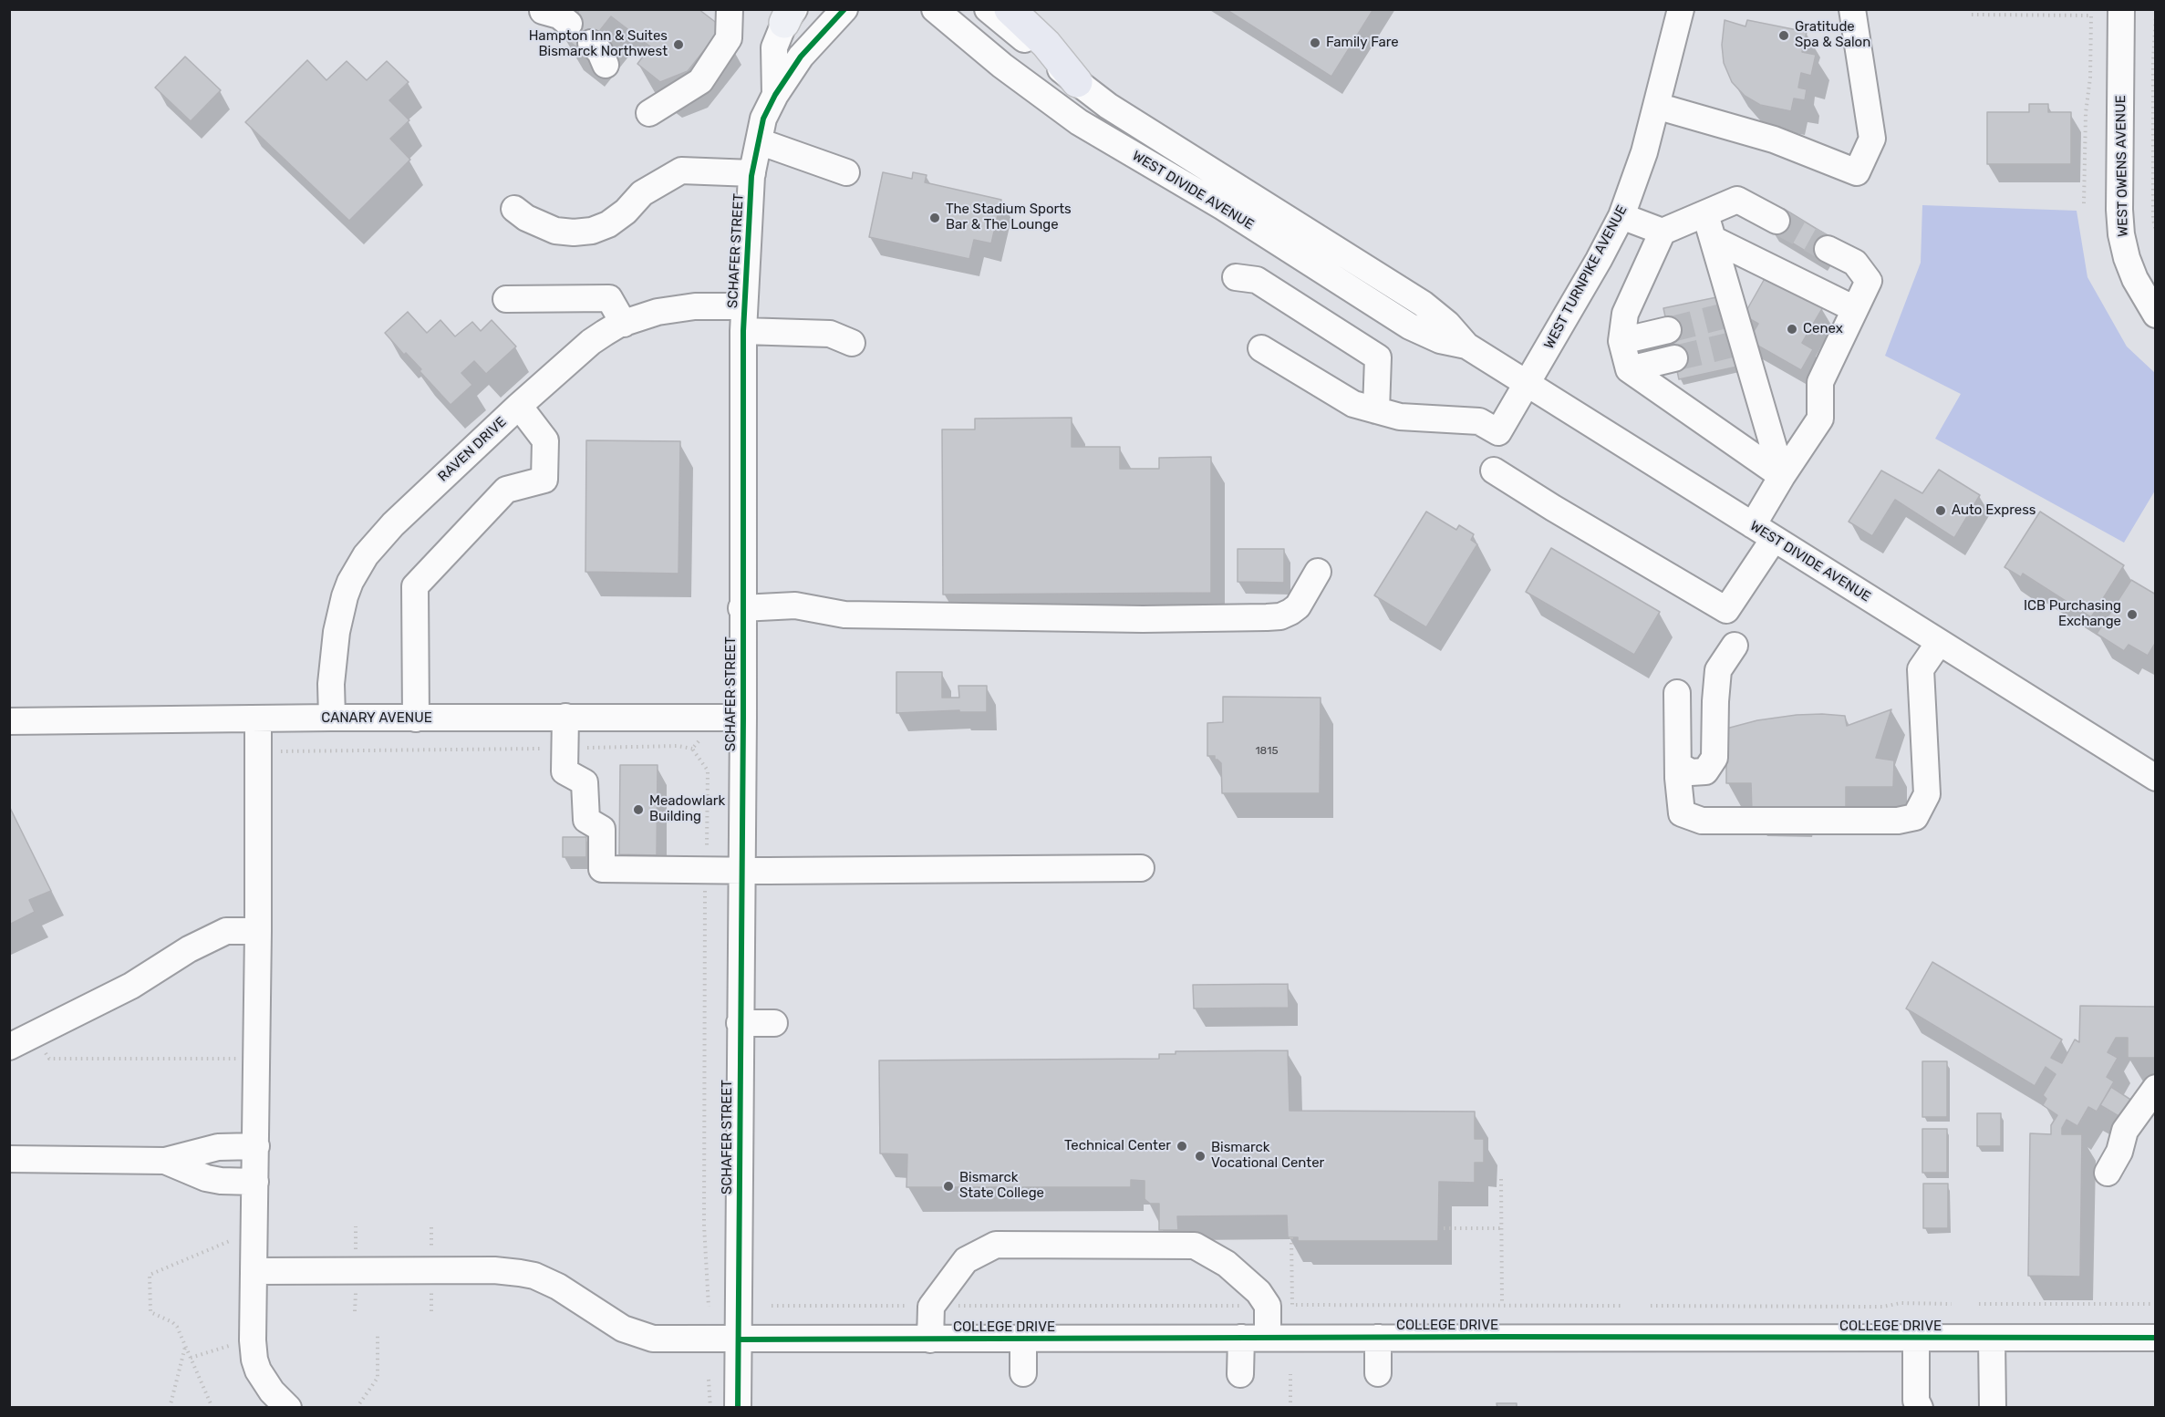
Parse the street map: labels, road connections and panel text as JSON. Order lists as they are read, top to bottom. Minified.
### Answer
{"streets":{"street":["WEST OWENS AVENUE","WEST DIVIDE AVENUE","SCHAFER STREET","WEST TURNPIKE AVENUE","RAVEN DRIVE","CANARY AVENUE","COLLEGE DRIVE"]},"crossings":[["WEST DIVIDE AVENUE","WEST TURNPIKE AVENUE"],["SCHAFER STREET","RAVEN DRIVE"],["SCHAFER STREET","CANARY AVENUE"],["SCHAFER STREET","COLLEGE DRIVE"],["RAVEN DRIVE","CANARY AVENUE"]],"places":["Gratitude Spa & Salon","Family Fare","Hampton Inn & Suites Bismarck Northwest","The Stadium Sports Bar & The Lounge","Cenex","Auto Express","ICB Purchasing Exchange","Meadowlark Building","Technical Center","Bismarck Vocational Center","Bismarck State College"],"house_numbers":["1815"]}
